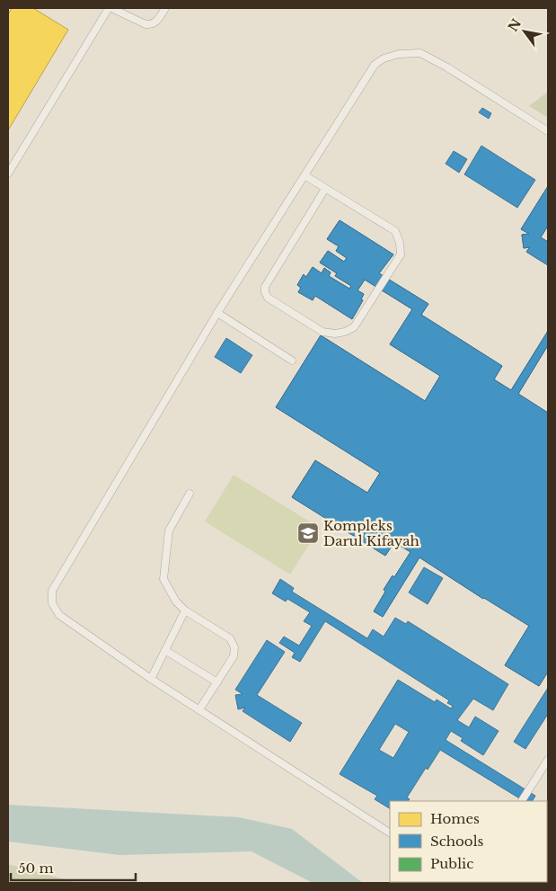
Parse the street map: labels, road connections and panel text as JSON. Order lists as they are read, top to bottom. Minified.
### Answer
{"places":{"school or university":["Kompleks Darul Kifayah"]},"legend":["Homes","Schools","Public"],"scale_bar":"50 m","north":"top left"}
